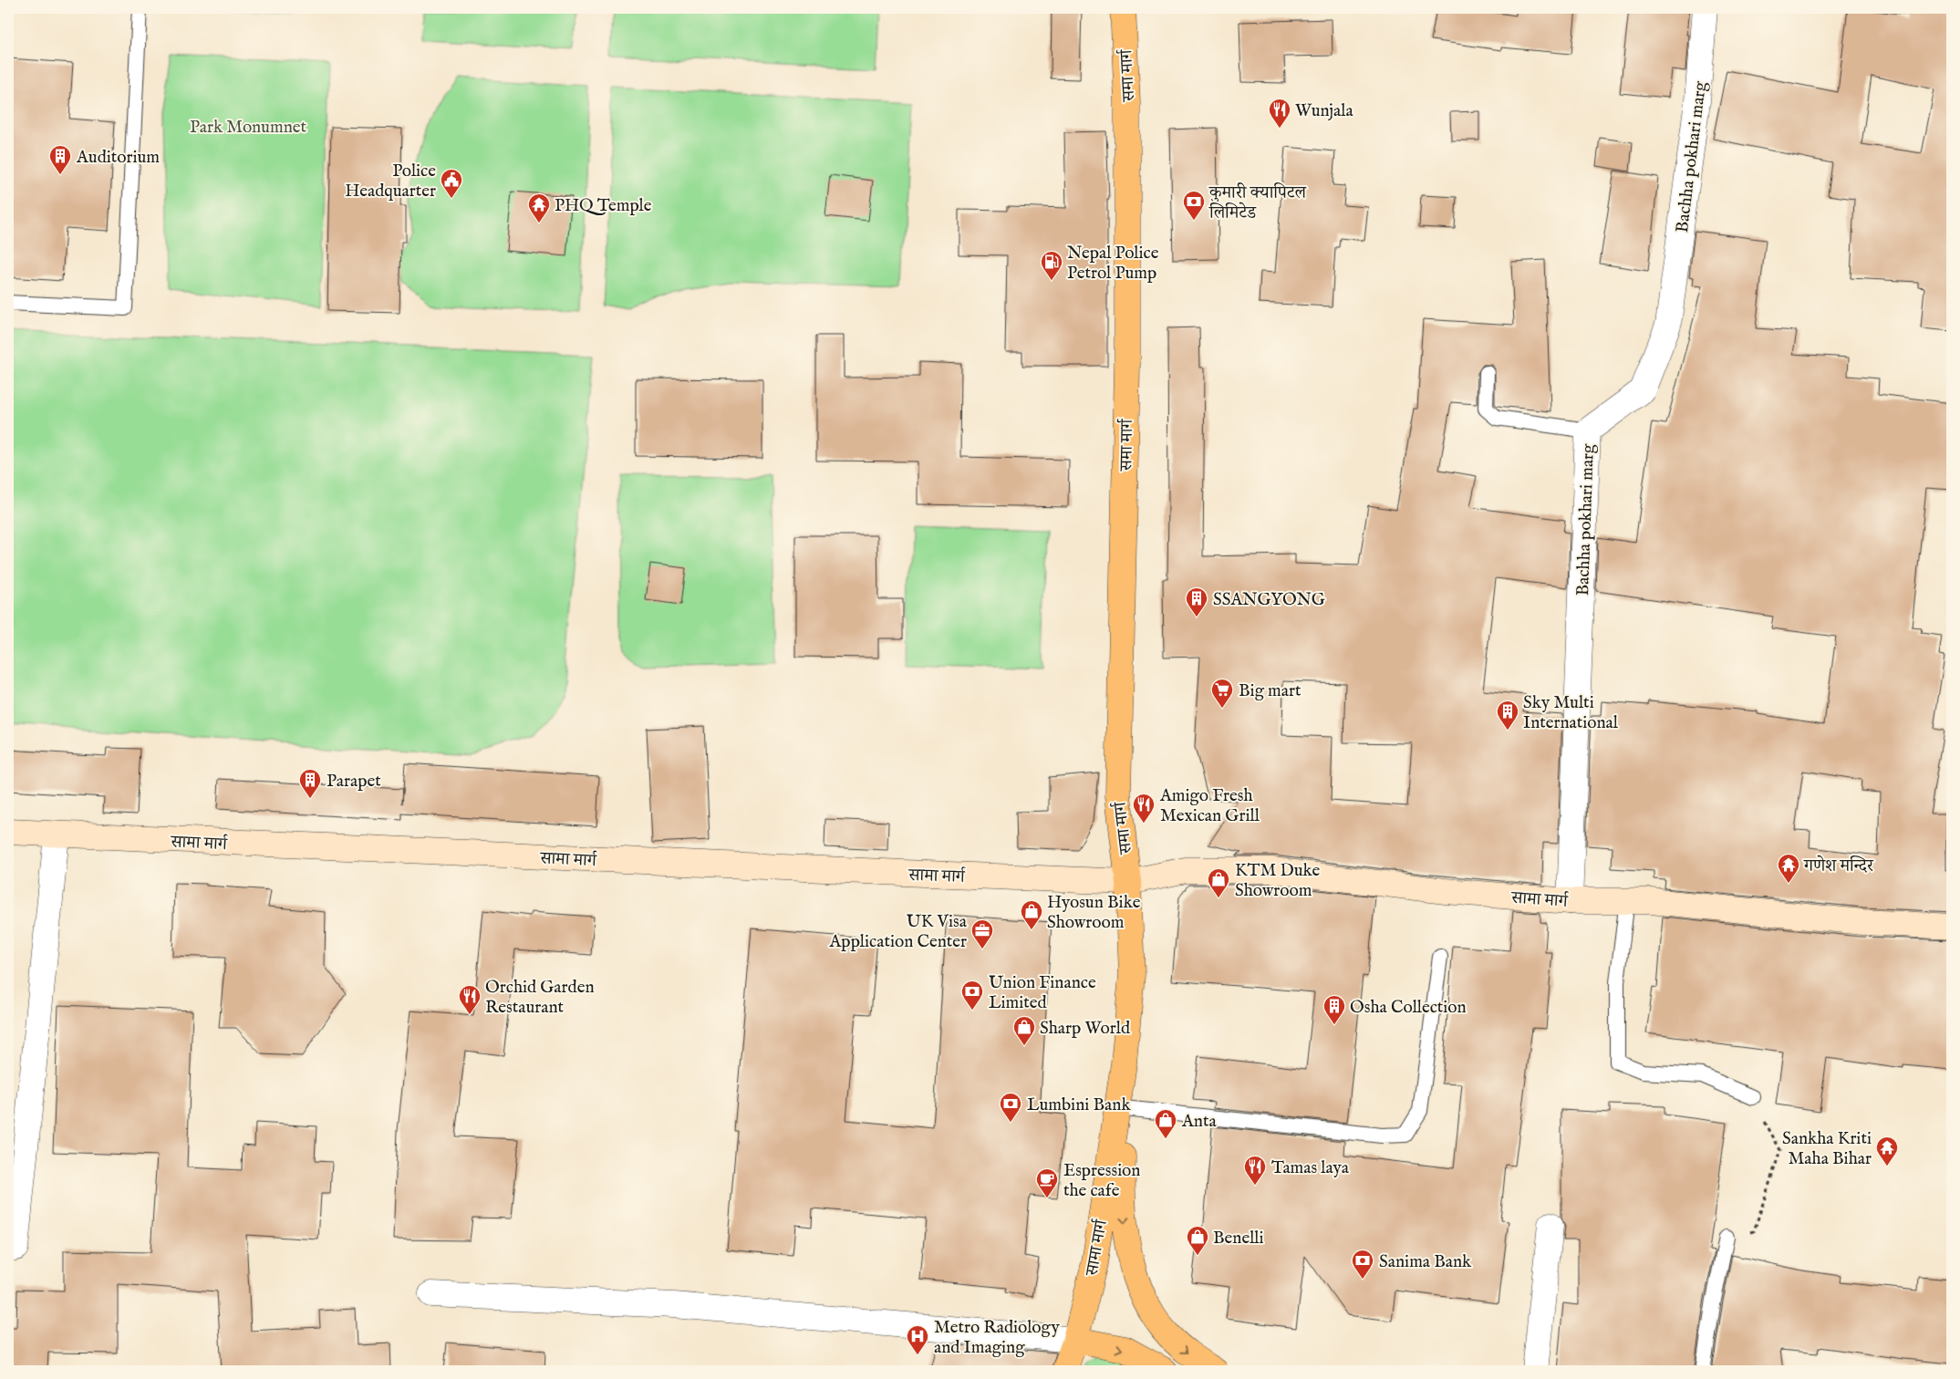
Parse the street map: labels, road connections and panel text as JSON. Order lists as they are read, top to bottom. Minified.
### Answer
{"streets":{"main road":["समा मार्ग","सामा मार्ग"],"street":["Bachha pokhari marg"]},"crossings":[["समा मार्ग","सामा मार्ग"],["Bachha pokhari marg","सामा मार्ग"]],"parks":["Park Monumnet"],"places":{"restaurant":["Wunjala","Amigo Fresh Mexican Grill","Orchid Garden Restaurant","Tamas laya"],"building":["Auditorium","SSANGYONG","Sky Multi International","Parapet","Osha Collection"],"public building":["Police Headquarter"],"bank":["कुमारी क्यापिटल लिमिटेड","Union Finance Limited","Lumbini Bank","Sanima Bank"],"temple":["PHQ Temple","गणेश मन्दिर","Sankha Kriti Maha Bihar"],"fuel station":["Nepal Police Petrol Pump"],"supermarket":["Big mart"],"shop":["KTM Duke Showroom","Hyosun Bike Showroom","Sharp World","Anta","Benelli"],"office":["UK Visa Application Center"],"cafe":["Espression the cafe"],"hospital":["Metro Radiology and Imaging"]}}
